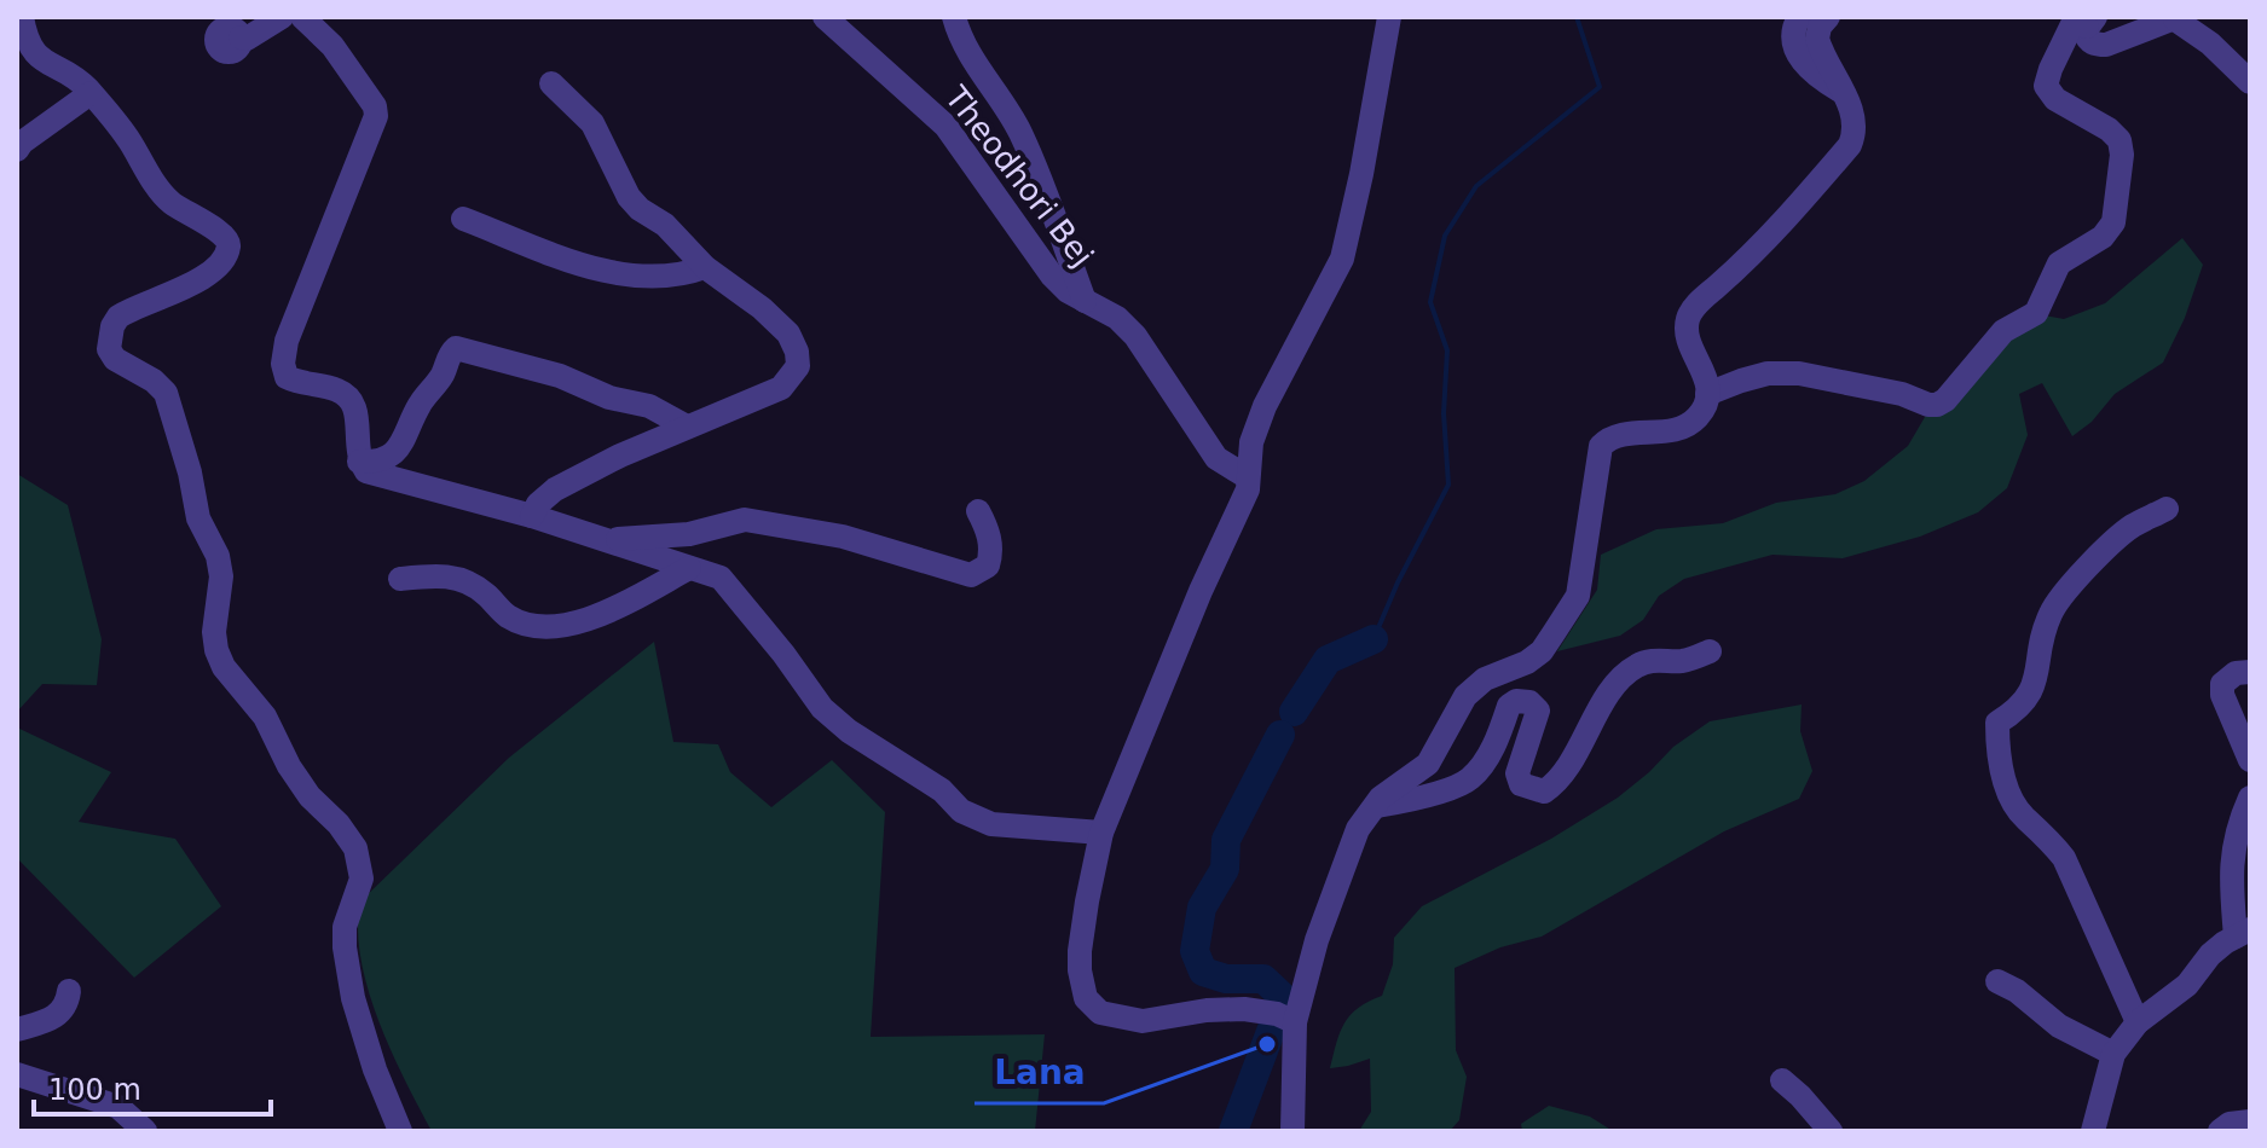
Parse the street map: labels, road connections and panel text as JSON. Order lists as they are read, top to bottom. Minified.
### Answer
{"streets":{"street":["Theodhori Bej"]},"places":["Lana"],"scale_bar":"100 m"}
